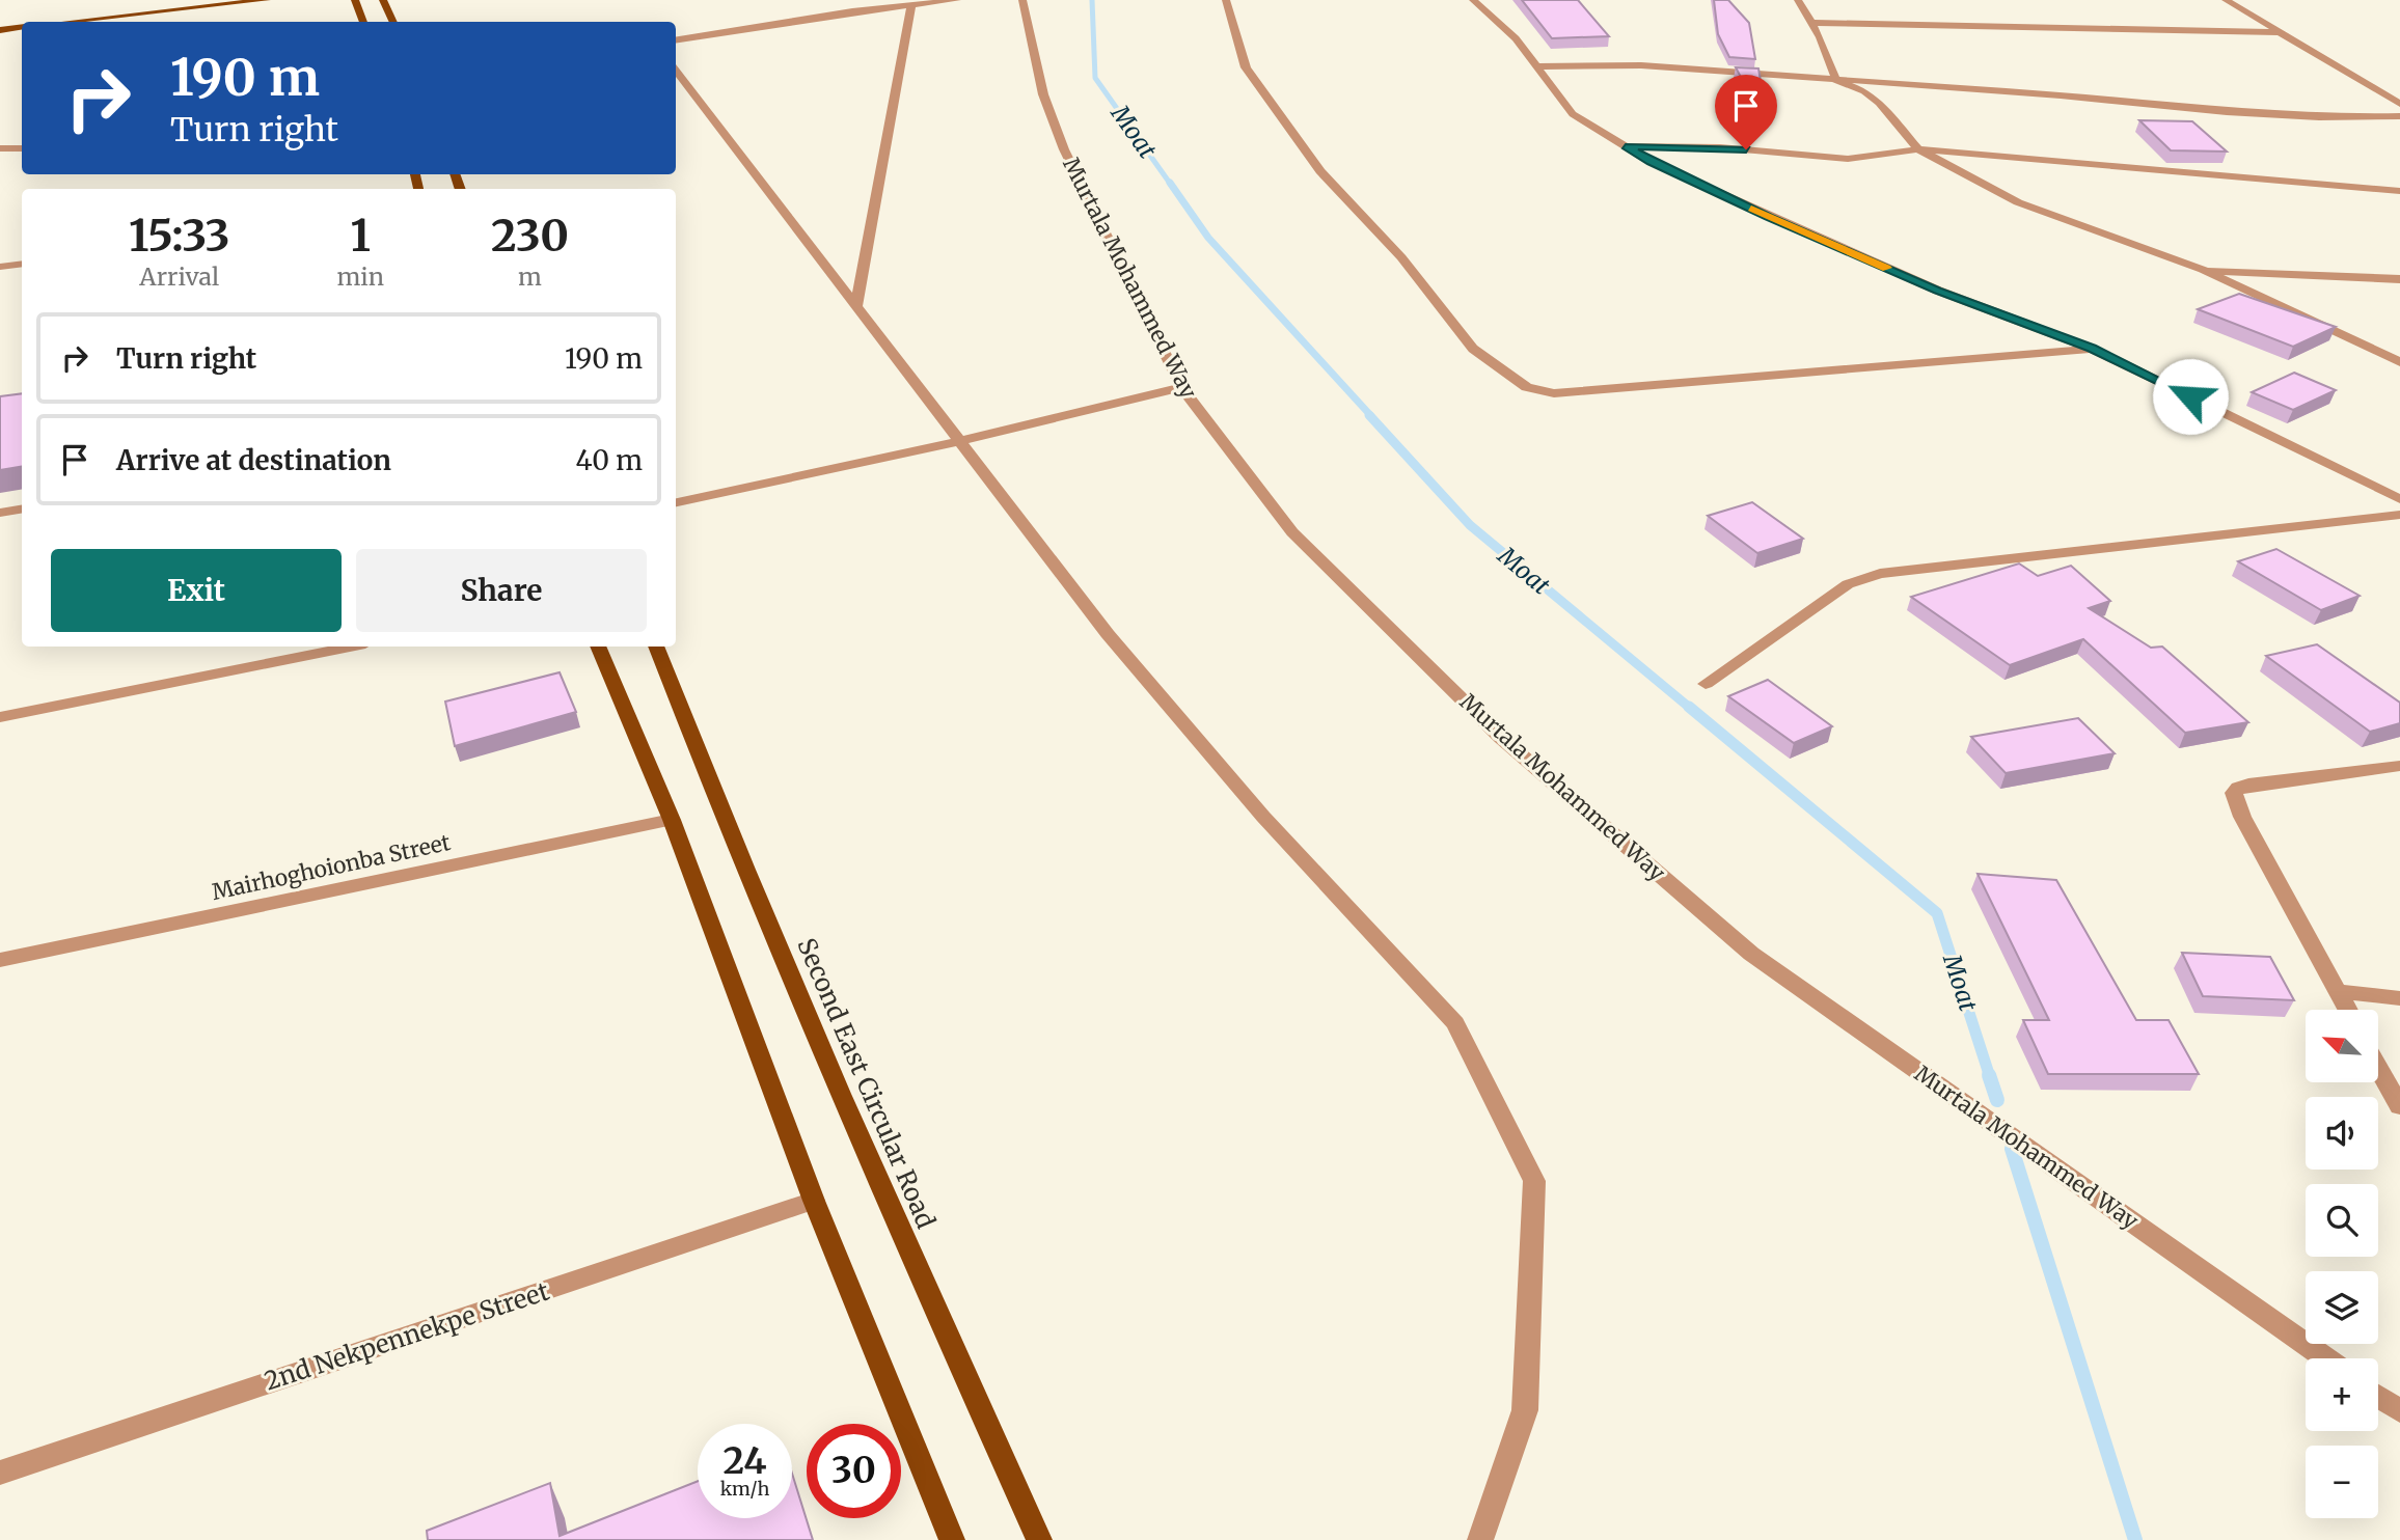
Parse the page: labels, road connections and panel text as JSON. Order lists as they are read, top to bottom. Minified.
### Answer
{"streets":{"main road":["Second East Circular Road"],"street":["Murtala Mohammed Way","Mairhoghoionba Street","2nd Nekpennekpe Street"]},"water":["Moat"],"north":"top left","page":{"turn":["190 m","Turn right"],"eta":["15:33","Arrival","1","min","230","m"],"list":[{"name":"Turn right","value":"190 m"},{"name":"Arrive at destination","value":"40 m"}],"buttons":["Exit","Share"],"map_buttons":["+","−"],"speed":"24 km/h","limit":"30"}}
